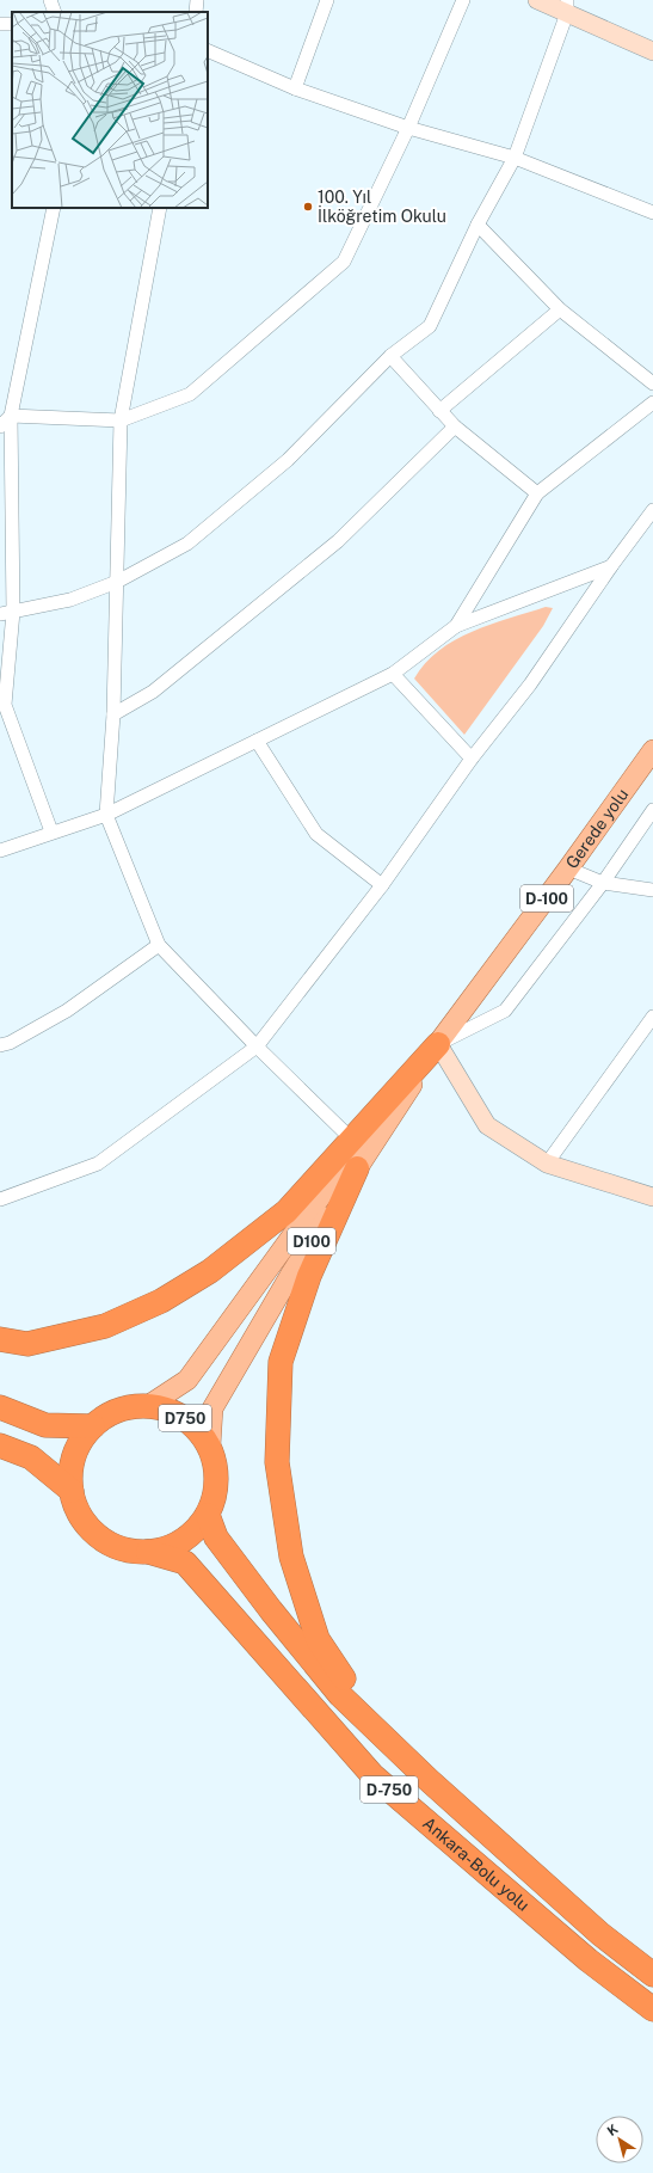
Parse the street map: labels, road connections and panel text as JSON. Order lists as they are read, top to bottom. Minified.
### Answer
{"streets":{"highway":["D100","D750","D-750","Ankara-Bolu yolu"],"main road":["Gerede yolu","D-100"]},"crossings":[["D100","D750"],["D100","Ankara-Bolu yolu"],["D750","Ankara-Bolu yolu"]],"places":["100. Yıl İlköğretim Okulu"],"north":"top left"}
